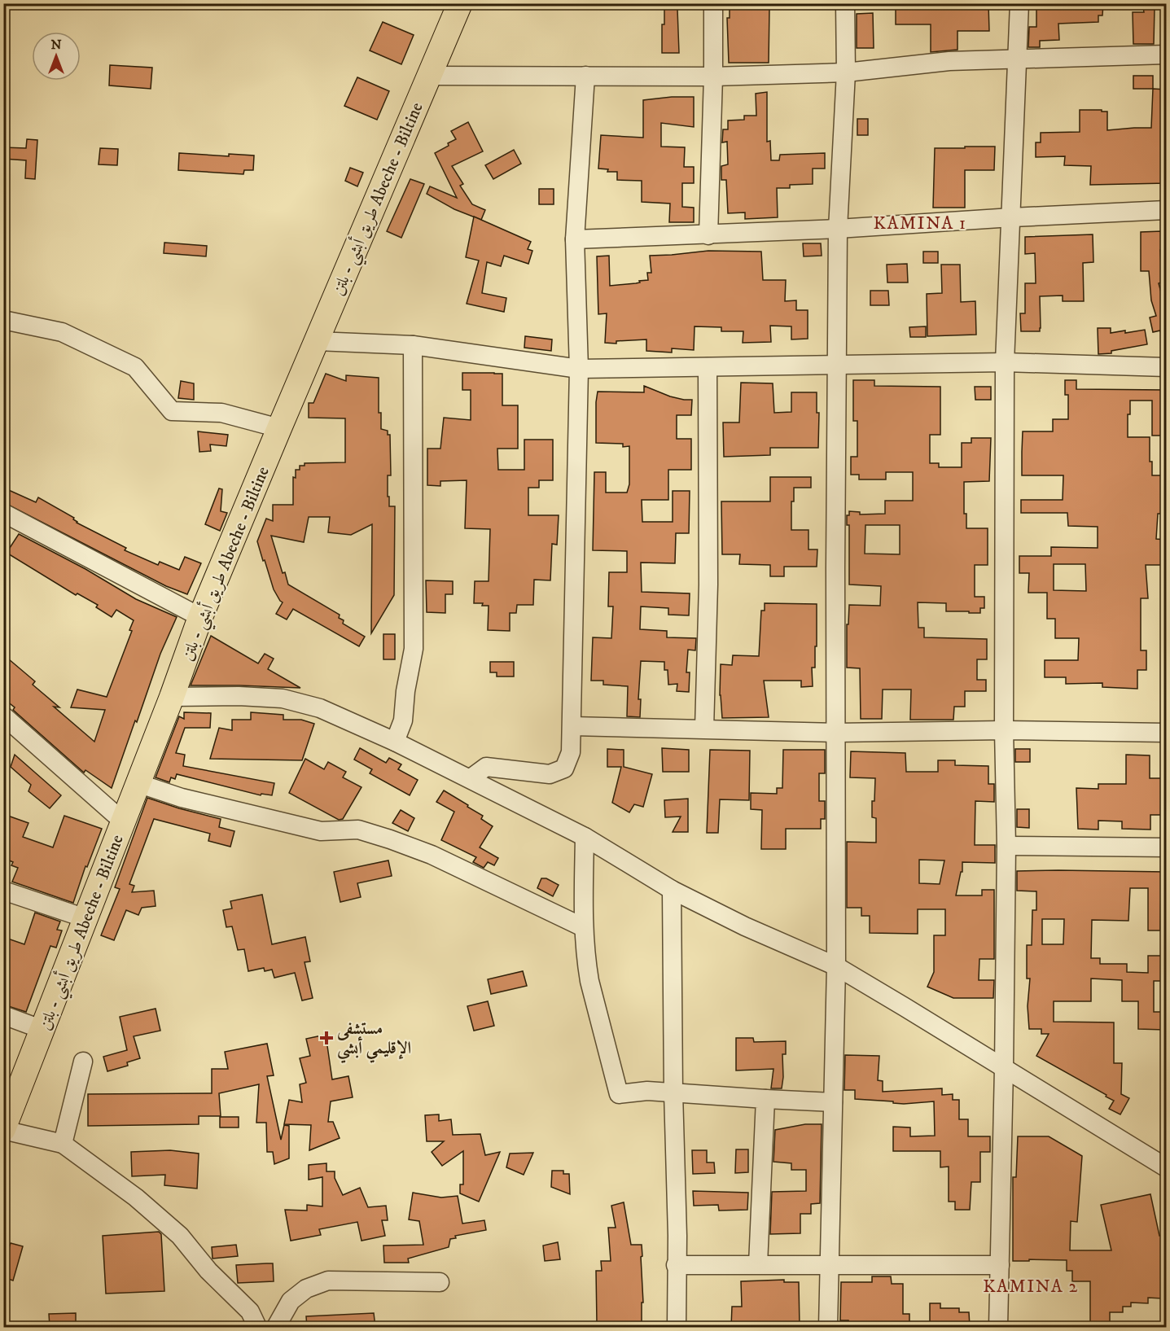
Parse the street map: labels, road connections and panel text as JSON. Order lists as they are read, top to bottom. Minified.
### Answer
{"streets":{"main road":["طريق أبشي - بلتن Abeche - Biltine"]},"districts":["KAMINA 1","KAMINA 2"],"places":{"health":["مستشفى الإقليمي أبشي"]},"north":"top"}
